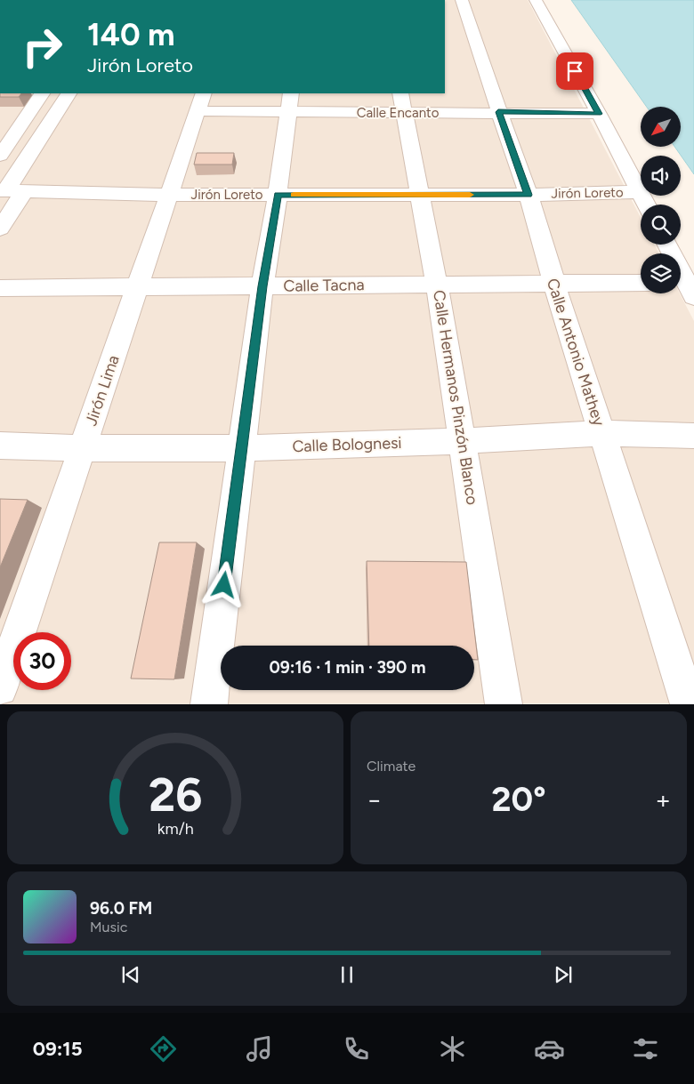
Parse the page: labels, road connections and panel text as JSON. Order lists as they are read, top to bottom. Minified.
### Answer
{"streets":{"street":["Calle Encanto","Jirón Loreto","Calle Tacna","Calle Antonio Mathey","Jirón Lima","Calle Hermanos Pinzón Blanco","Calle Bolognesi"]},"crossings":[["Calle Encanto","Calle Antonio Mathey"],["Calle Encanto","Jirón Lima"],["Calle Encanto","Calle Hermanos Pinzón Blanco"],["Jirón Loreto","Calle Antonio Mathey"],["Jirón Loreto","Jirón Lima"],["Jirón Loreto","Calle Hermanos Pinzón Blanco"],["Calle Tacna","Calle Antonio Mathey"],["Calle Tacna","Jirón Lima"],["Calle Tacna","Calle Hermanos Pinzón Blanco"],["Calle Antonio Mathey","Calle Bolognesi"],["Jirón Lima","Calle Bolognesi"],["Calle Hermanos Pinzón Blanco","Calle Bolognesi"]],"north":"bottom left","page":{"turn":["140 m","Jirón Loreto"],"limit":"30","trip":"09:16 · 1 min · 390 m","tile":"Climate","heat":["−","20°","+"],"song":["96.0 FM","Music"],"tabs":"09:15","gauge":["26","km/h"]}}
